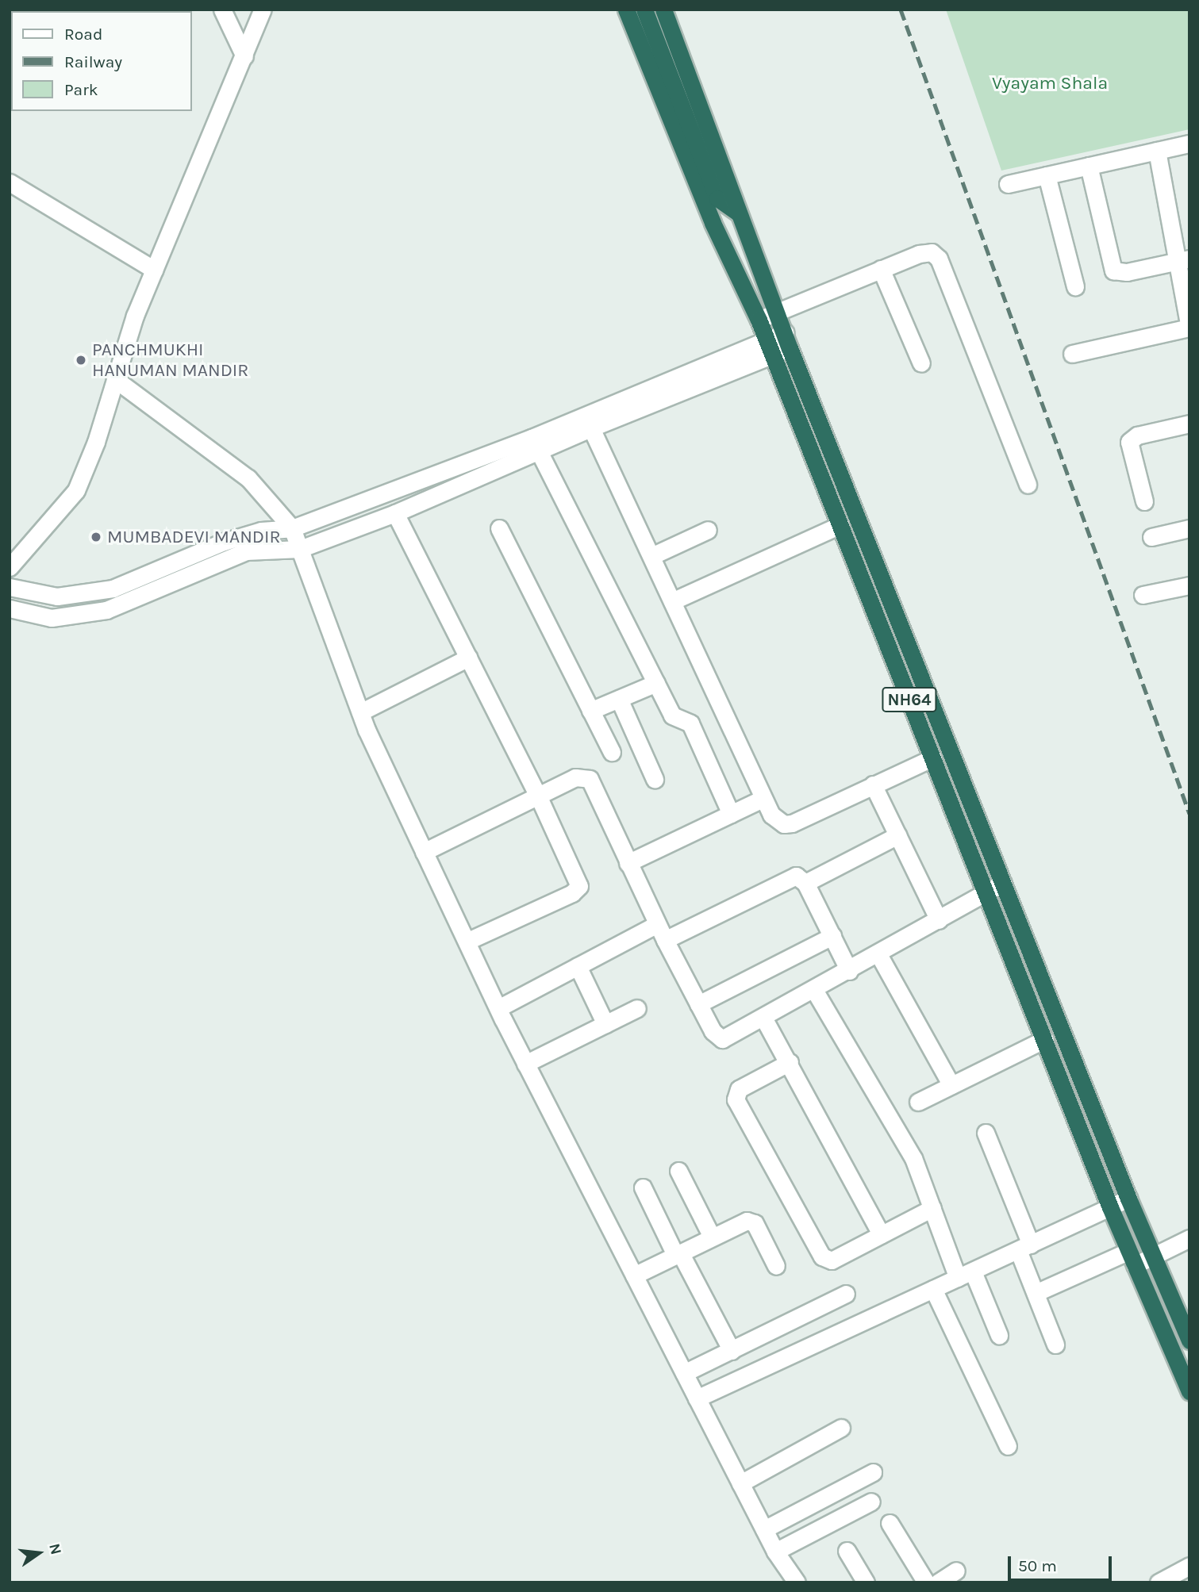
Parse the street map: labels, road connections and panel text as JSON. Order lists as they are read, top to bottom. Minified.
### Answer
{"streets":{"highway":["NH64"]},"parks":["Vyayam Shala"],"places":["PANCHMUKHI HANUMAN MANDIR","MUMBADEVI MANDIR"],"legend":["Road","Railway","Park"],"scale_bar":"50 m","north":"right"}
